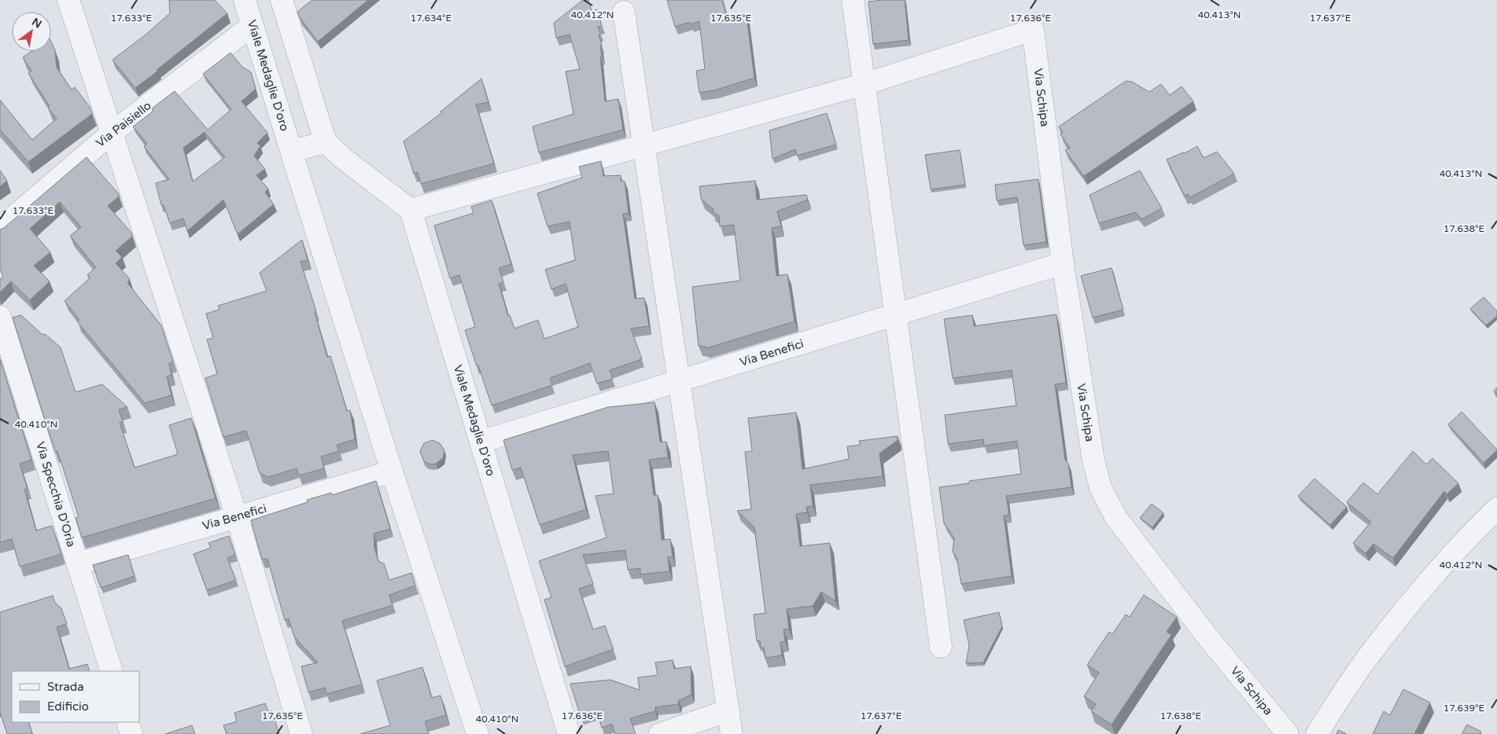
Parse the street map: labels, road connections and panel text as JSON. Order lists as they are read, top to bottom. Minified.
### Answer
{"streets":{"street":["Viale Medaglie D'oro","Via Schipa","Via Paisiello","Via Benefici","Via Specchia D'Oria"]},"crossings":[["Viale Medaglie D'oro","Via Paisiello"],["Viale Medaglie D'oro","Via Benefici"],["Via Schipa","Via Benefici"],["Via Benefici","Via Specchia D'Oria"]],"legend":["Strada","Edificio"],"north":"top right","coordinates":["40.412°N","40.413°N","17.633°E","17.634°E","17.635°E","17.636°E","17.637°E","17.638°E","40.410°N","17.639°E"]}
